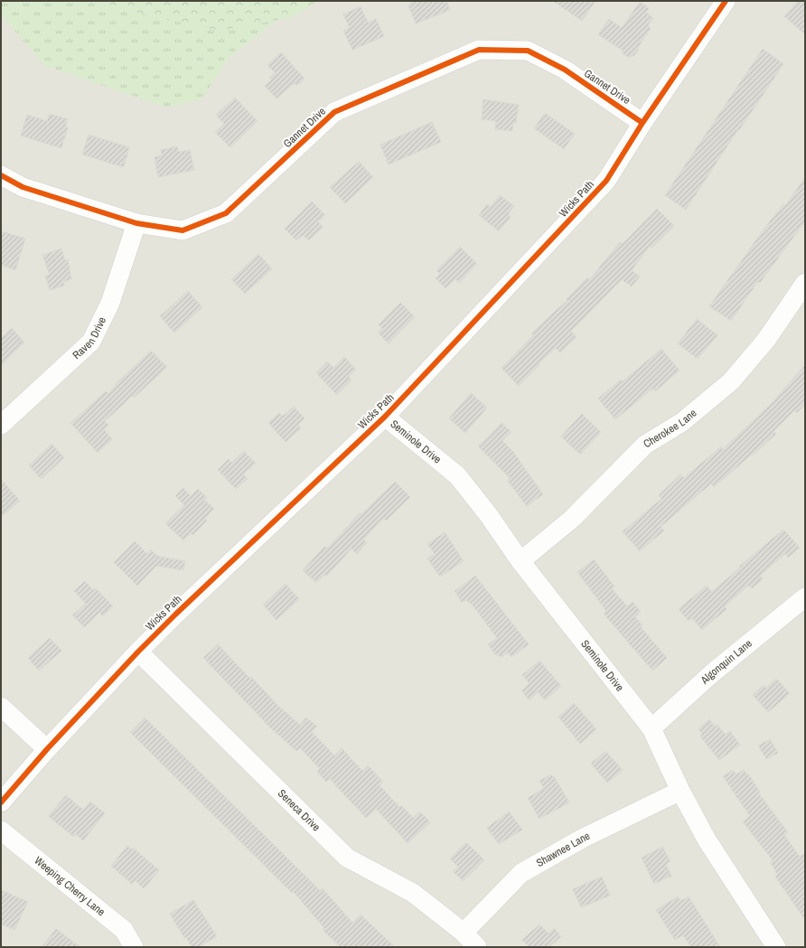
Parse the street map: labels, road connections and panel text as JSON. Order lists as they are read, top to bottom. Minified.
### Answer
{"streets":{"street":["Gannet Drive","Wicks Path","Raven Drive","Cherokee Lane","Seminole Drive","Algonquin Lane","Seneca Drive","Shawnee Lane","Weeping Cherry Lane"]},"crossings":[["Gannet Drive","Wicks Path"],["Gannet Drive","Raven Drive"],["Wicks Path","Seminole Drive"],["Wicks Path","Seneca Drive"],["Cherokee Lane","Seminole Drive"],["Seminole Drive","Algonquin Lane"],["Seminole Drive","Shawnee Lane"],["Seneca Drive","Shawnee Lane"]]}
